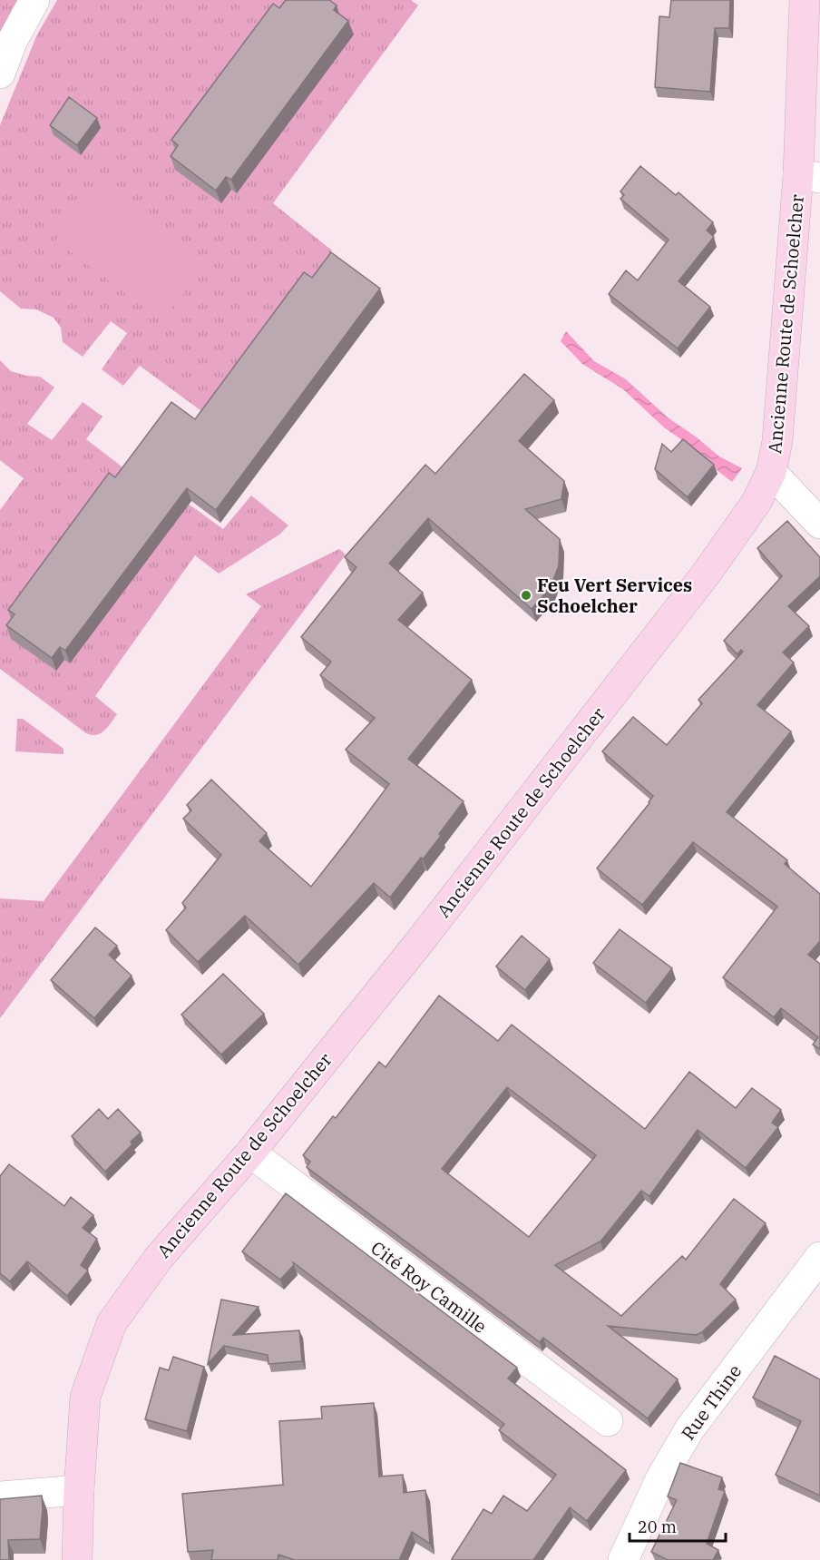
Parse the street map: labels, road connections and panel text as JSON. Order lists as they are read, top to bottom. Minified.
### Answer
{"streets":{"main road":["Ancienne Route de Schoelcher"],"street":["Cité Roy Camille","Rue Thine"]},"crossings":[["Ancienne Route de Schoelcher","Cité Roy Camille"]],"places":["Feu Vert Services Schoelcher"],"scale_bar":"20 m"}
